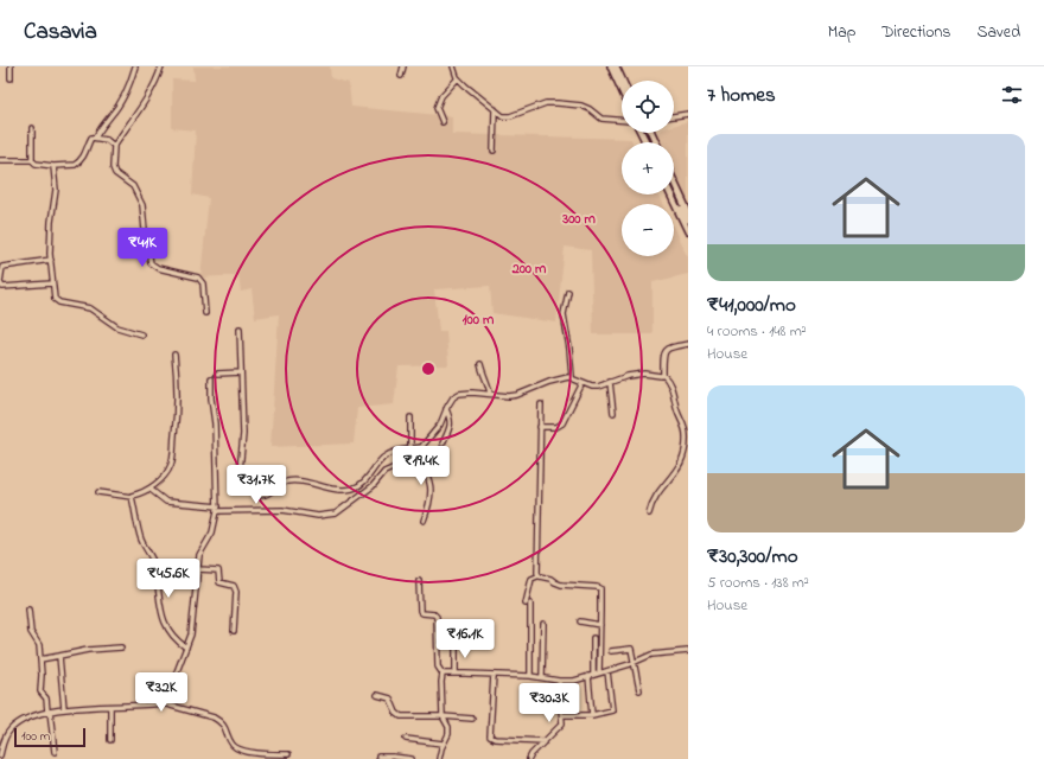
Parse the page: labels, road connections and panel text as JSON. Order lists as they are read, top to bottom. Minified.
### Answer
{"scale_bar":"100 m","page":{"header":"Casavia","nav":["Map","Directions","Saved"],"heading":"7 homes","map_buttons":["+","−"],"list":[{"name":"₹41,000/mo","note":"4 rooms · 148 m² · House"},{"name":"₹30,300/mo","note":"5 rooms · 138 m² · House"}],"price":["₹41K","₹19.4K","₹31.7K","₹45.6K","₹16.1K","₹32K","₹30.3K"],"scale":"100 m"},"rings":["300 m","200 m","100 m"]}
